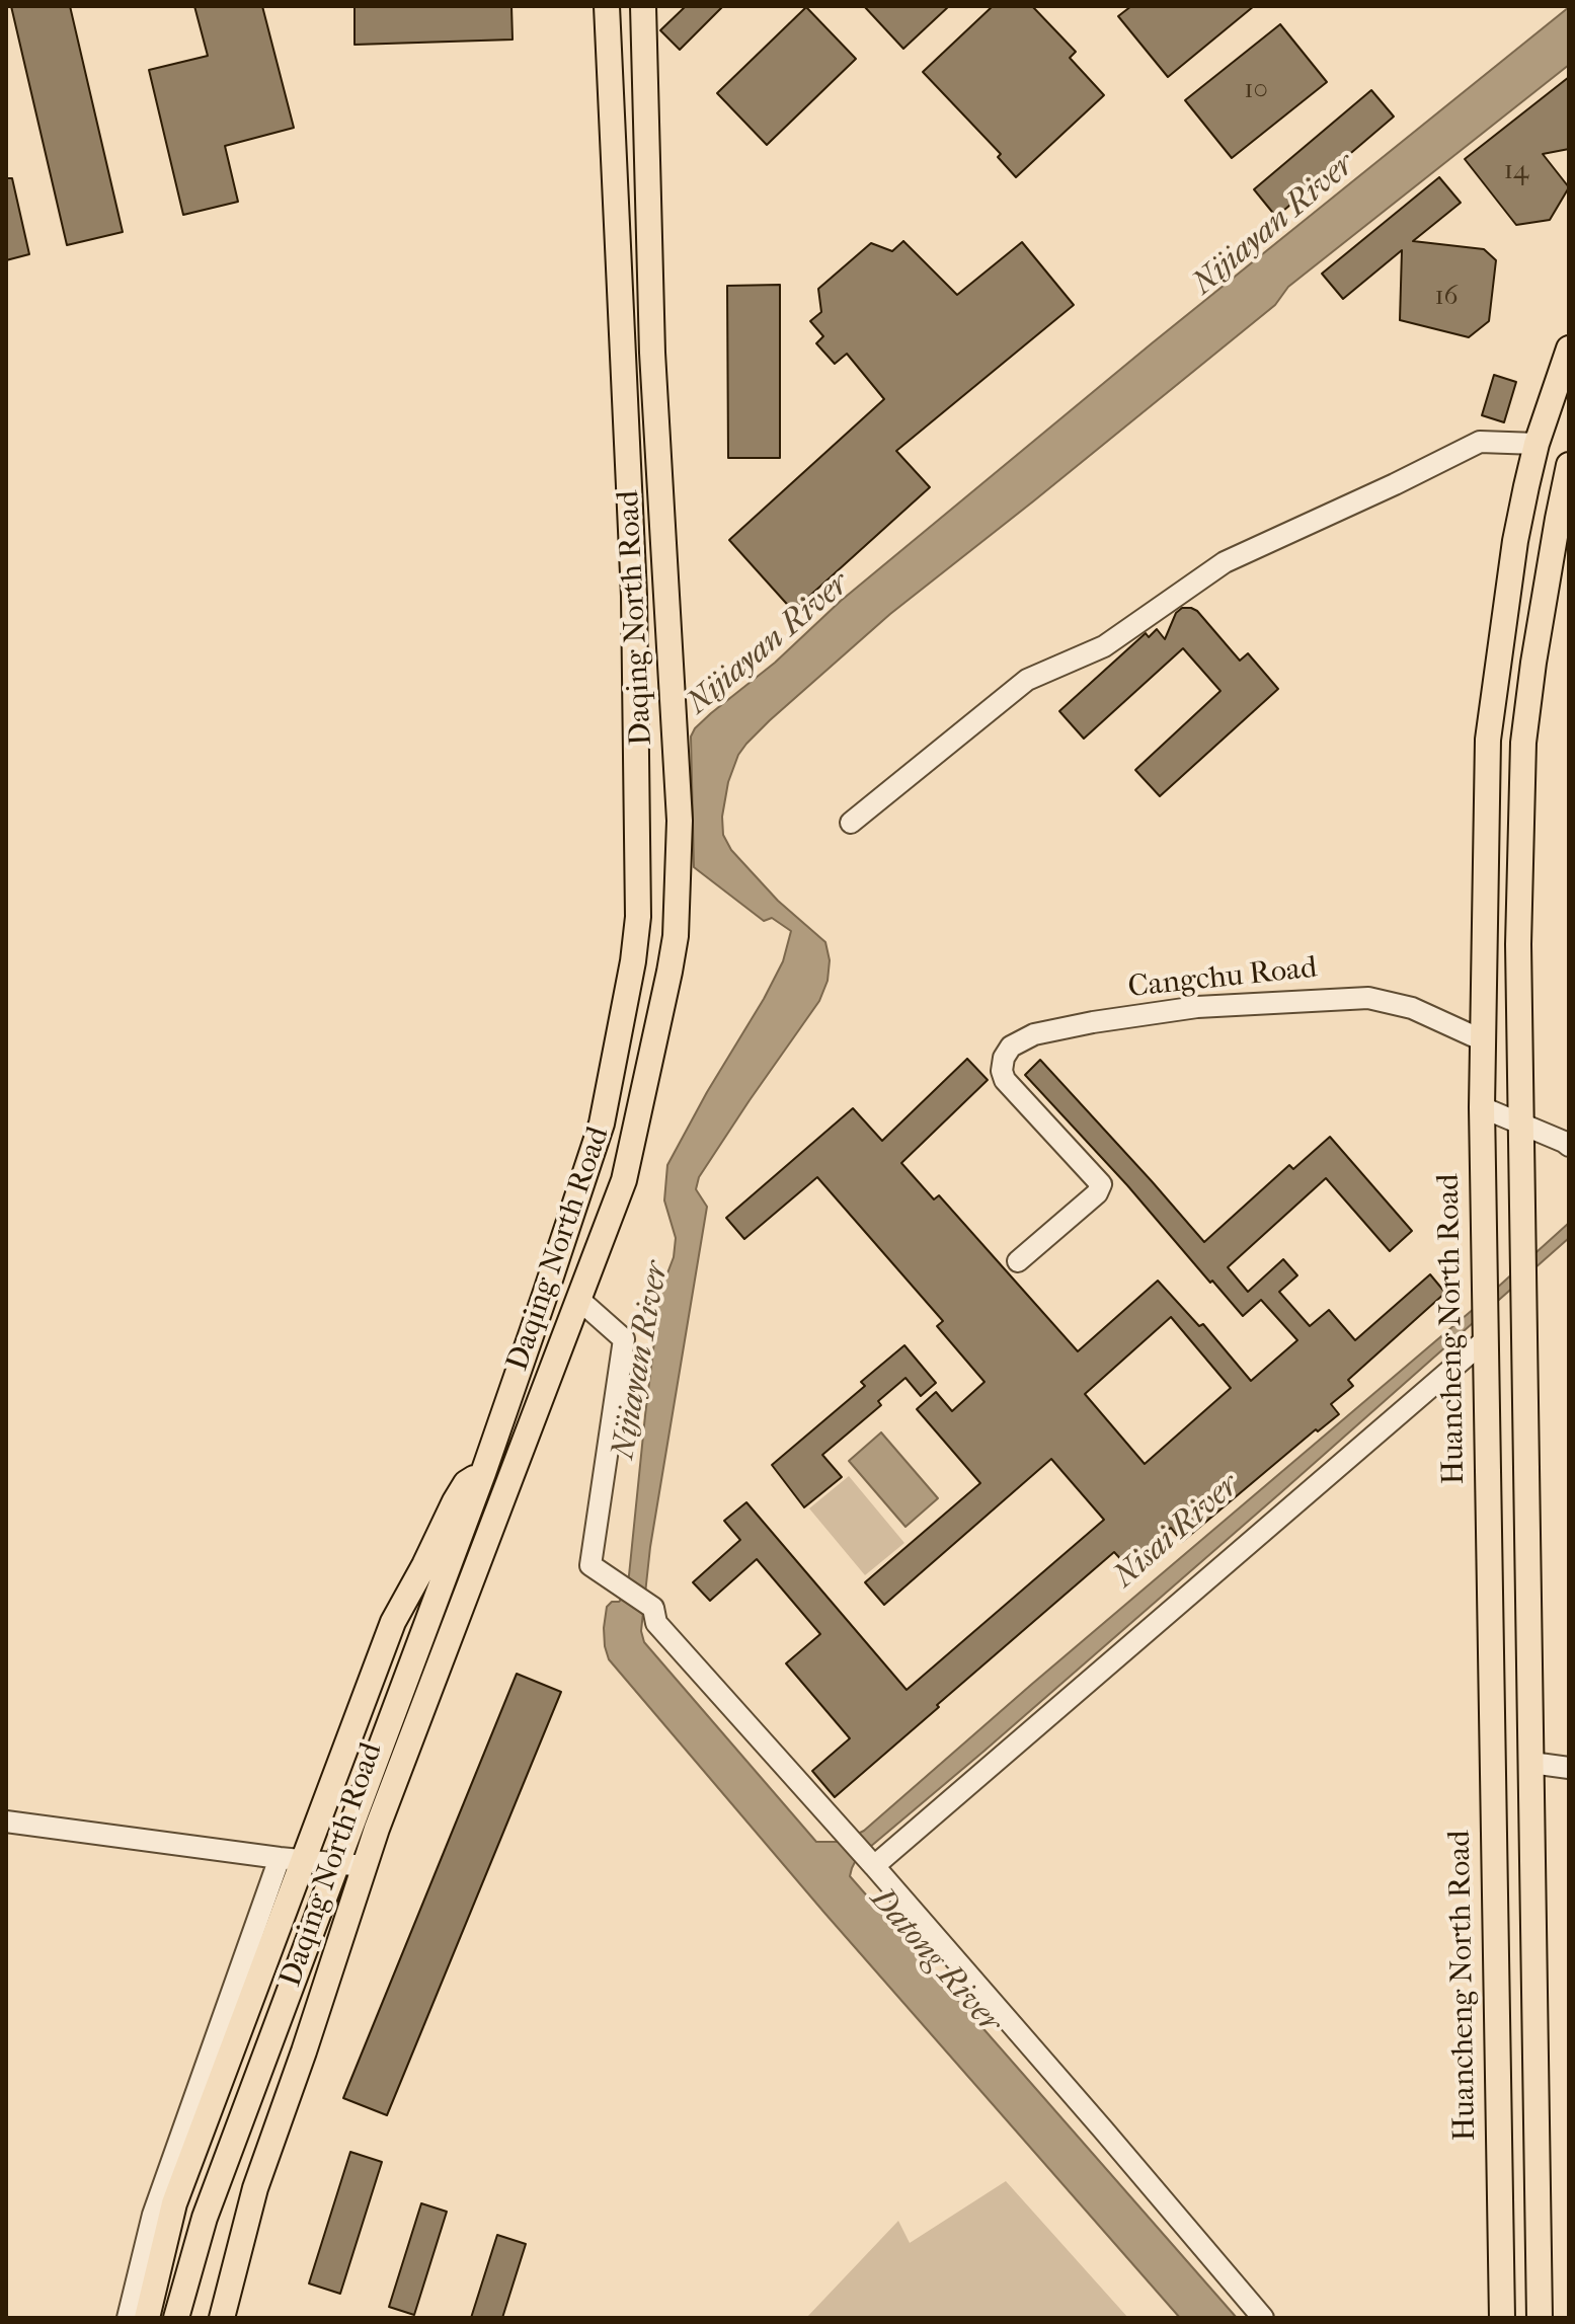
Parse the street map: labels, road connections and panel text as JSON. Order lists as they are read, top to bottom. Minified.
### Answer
{"streets":{"main road":["Daqing North Road","Huancheng North Road"],"street":["Cangchu Road"]},"crossings":[["Cangchu Road","Huancheng North Road"]],"water":["Nijiayan River","Nisai River","Datong River"],"house_numbers":["10","14","16"]}
